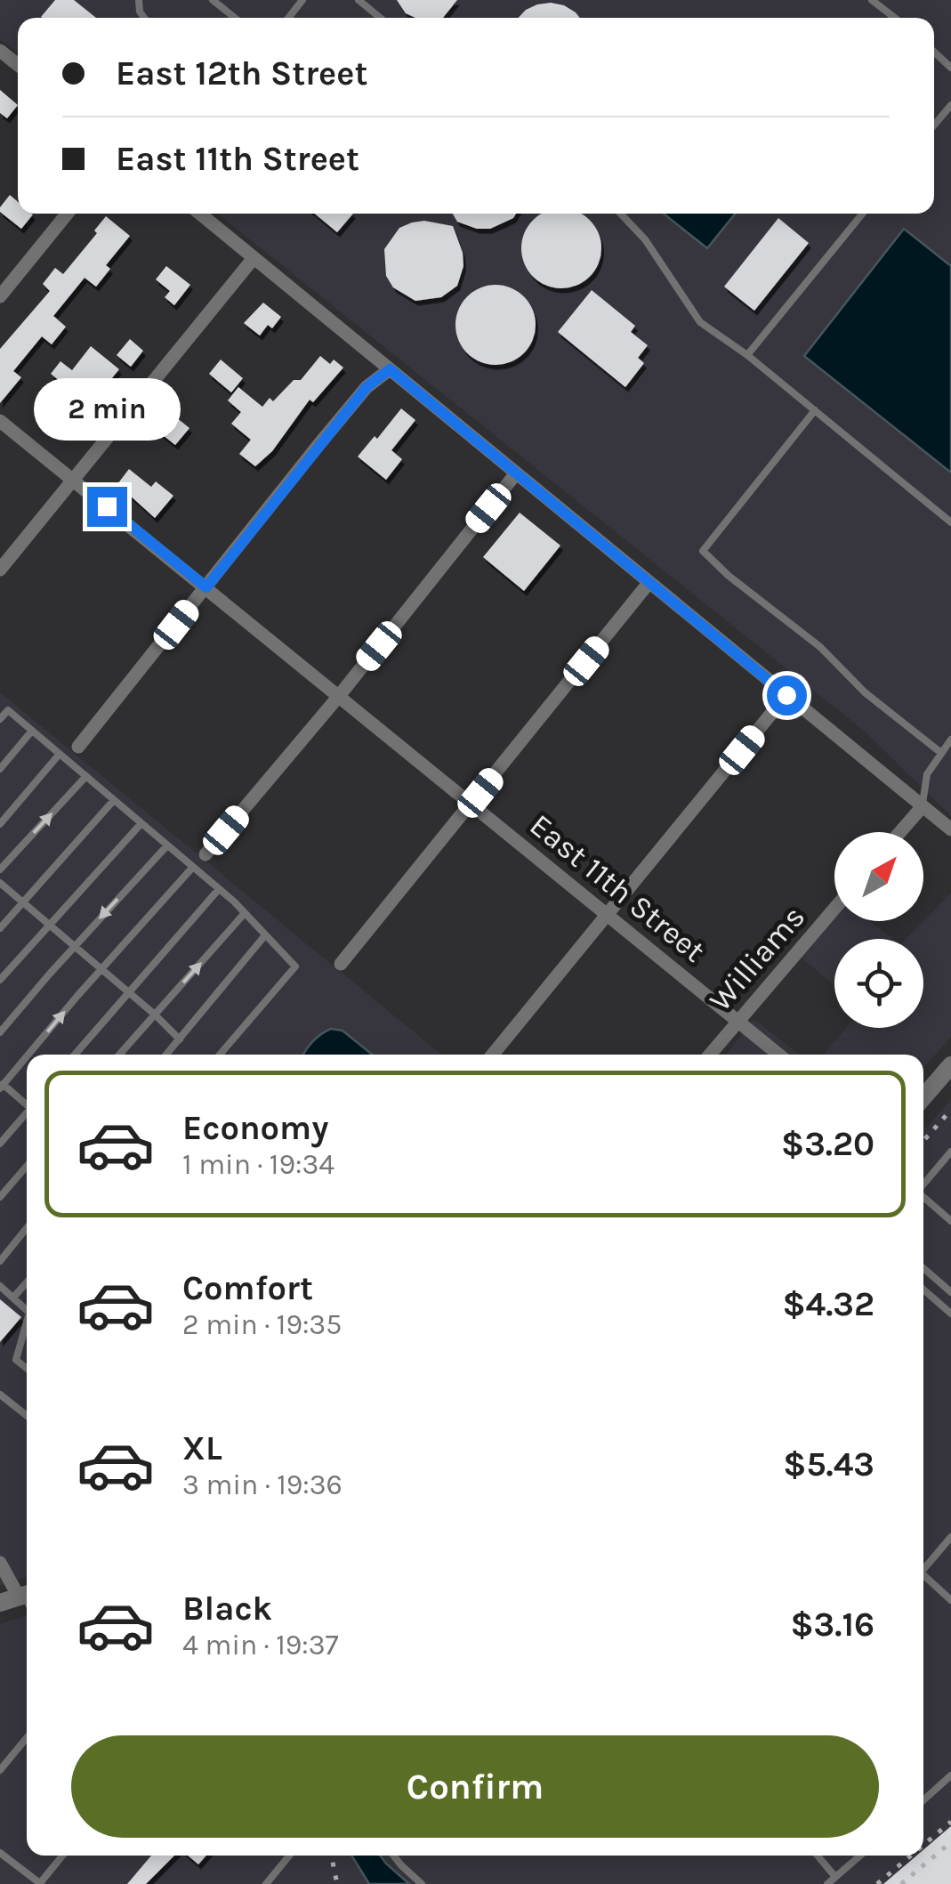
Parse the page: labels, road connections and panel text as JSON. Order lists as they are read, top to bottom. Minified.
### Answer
{"streets":{"street":["East 11th Street","Williams"]},"crossings":[["East 11th Street","Williams"]],"north":"top right","page":{"banner":["East 12th Street","East 11th Street"],"bubble":"2 min","list":[{"name":"Economy","note":"1 min · 19:34","value":"$3.20"},{"name":"Comfort","note":"2 min · 19:35","value":"$4.32"},{"name":"XL","note":"3 min · 19:36","value":"$5.43"},{"name":"Black","note":"4 min · 19:37","value":"$3.16"}],"buttons":"Confirm"}}
